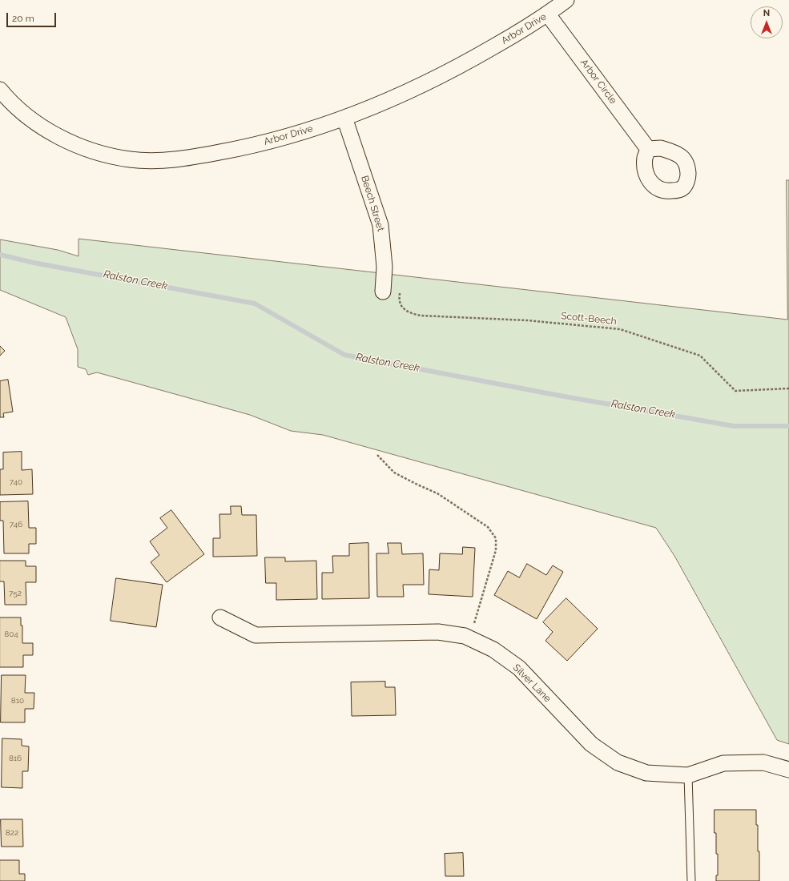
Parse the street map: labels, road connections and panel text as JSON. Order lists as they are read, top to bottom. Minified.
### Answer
{"streets":{"street":["Arbor Drive","Arbor Circle","Beech Street","Silver Lane"],"path":["Scott-Beech"]},"crossings":[["Arbor Drive","Arbor Circle"],["Arbor Drive","Beech Street"],["Beech Street","Scott-Beech"]],"water":["Ralston Creek"],"house_numbers":["740","746","752","804","810","816","822"],"scale_bar":"20 m","north":"top"}
